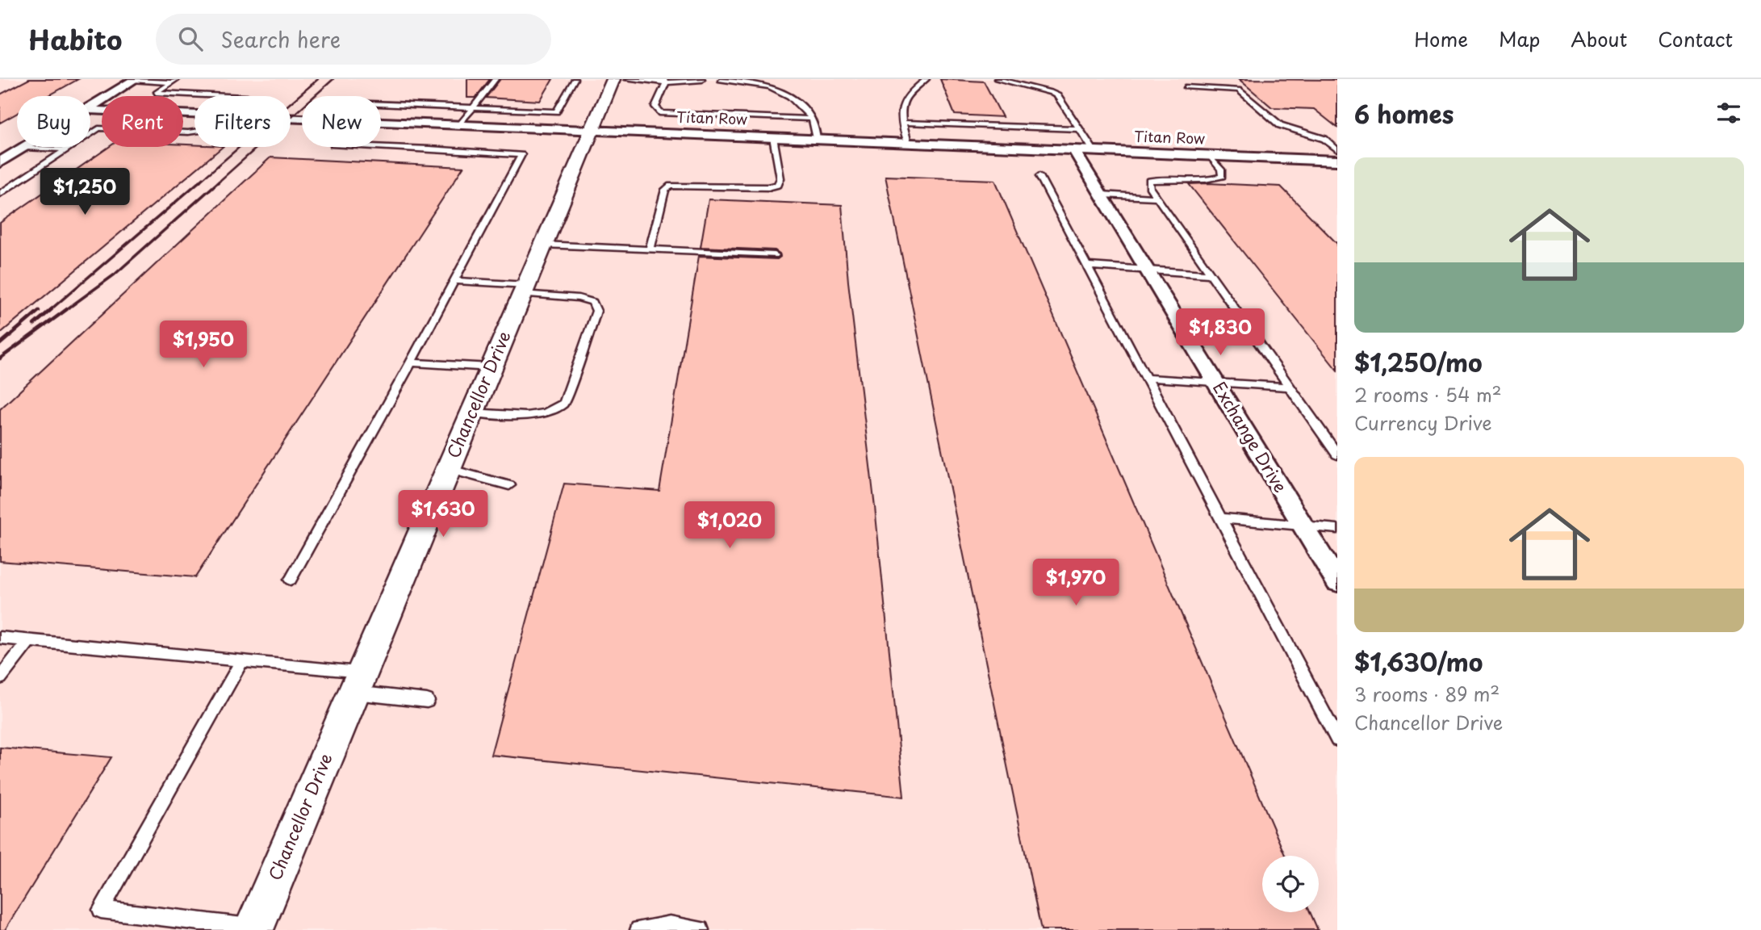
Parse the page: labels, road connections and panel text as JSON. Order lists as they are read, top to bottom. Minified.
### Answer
{"streets":{"street":["Titan Row","Chancellor Drive","Exchange Drive"]},"crossings":[["Titan Row","Chancellor Drive"],["Titan Row","Exchange Drive"]],"page":{"header":"Habito","search":"Search here","nav":["Home","Map","About","Contact"],"heading":"6 homes","chip":["Buy","Rent","Filters","New"],"list":[{"name":"$1,250/mo","note":"2 rooms · 54 m² · Currency Drive"},{"name":"$1,630/mo","note":"3 rooms · 89 m² · Chancellor Drive"}],"price":["$1,250","$1,830","$1,950","$1,630","$1,020","$1,970"]}}
